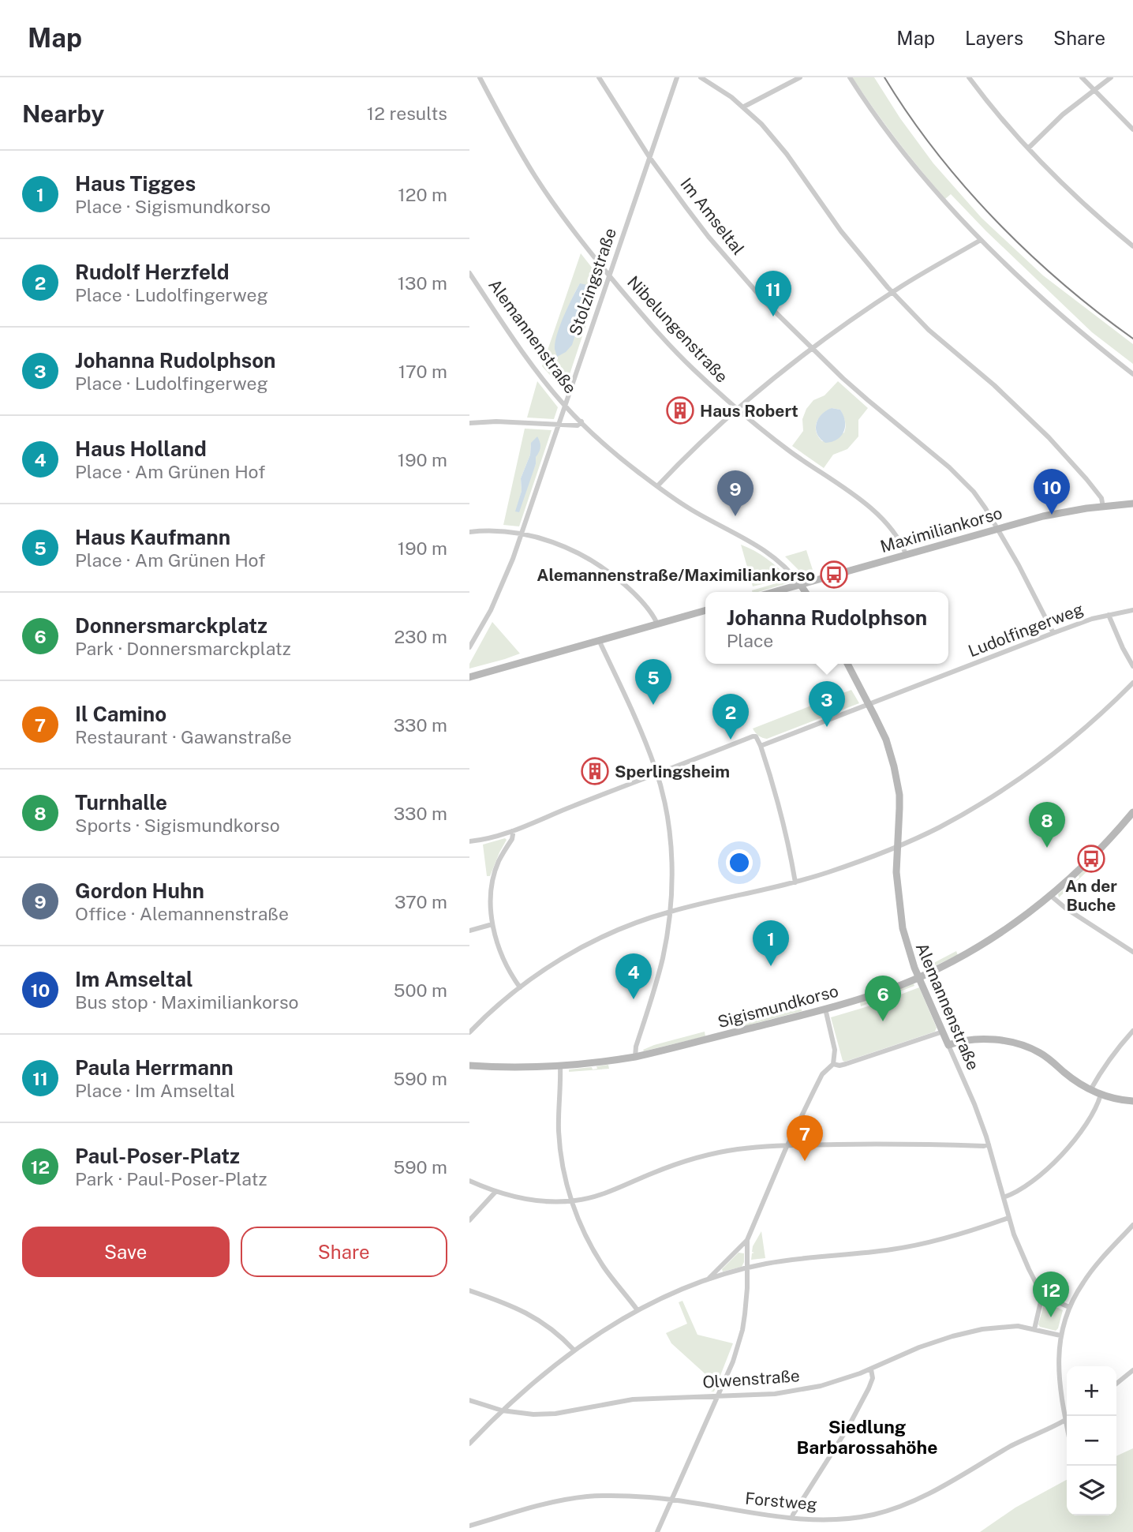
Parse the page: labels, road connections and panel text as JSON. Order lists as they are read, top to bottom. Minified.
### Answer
{"streets":{"street":["Im Amseltal","Stolzingstraße","Nibelungenstraße","Alemannenstraße","Maximiliankorso","Ludolfingerweg","Sigismundkorso","Olwenstraße","Forstweg"]},"crossings":[["Im Amseltal","Stolzingstraße"],["Im Amseltal","Maximiliankorso"],["Im Amseltal","Ludolfingerweg"],["Stolzingstraße","Nibelungenstraße"],["Stolzingstraße","Alemannenstraße"],["Nibelungenstraße","Maximiliankorso"],["Alemannenstraße","Maximiliankorso"],["Alemannenstraße","Ludolfingerweg"],["Alemannenstraße","Sigismundkorso"]],"districts":["Siedlung Barbarossahöhe"],"places":{"building":["Haus Robert","Sperlingsheim"],"bus stop":["Alemannenstraße/Maximiliankorso","An der Buche"]},"page":{"header":"Map","nav":["Map","Layers","Share"],"heading":["Nearby","12 results"],"list":[{"mark":"1","name":"Haus Tigges","note":"Place · Sigismundkorso","value":"120 m"},{"mark":"2","name":"Rudolf Herzfeld","note":"Place · Ludolfingerweg","value":"130 m"},{"mark":"3","name":"Johanna Rudolphson","note":"Place · Ludolfingerweg","value":"170 m"},{"mark":"4","name":"Haus Holland","note":"Place · Am Grünen Hof","value":"190 m"},{"mark":"5","name":"Haus Kaufmann","note":"Place · Am Grünen Hof","value":"190 m"},{"mark":"6","name":"Donnersmarckplatz","note":"Park · Donnersmarckplatz","value":"230 m"},{"mark":"7","name":"Il Camino","note":"Restaurant · Gawanstraße","value":"330 m"},{"mark":"8","name":"Turnhalle","note":"Sports · Sigismundkorso","value":"330 m"},{"mark":"9","name":"Gordon Huhn","note":"Office · Alemannenstraße","value":"370 m"},{"mark":"10","name":"Im Amseltal","note":"Bus stop · Maximiliankorso","value":"500 m"},{"mark":"11","name":"Paula Herrmann","note":"Place · Im Amseltal","value":"590 m"},{"mark":"12","name":"Paul-Poser-Platz","note":"Park · Paul-Poser-Platz","value":"590 m"}],"pins":["11","10","9","5","3","2","8","1","4","6","7","12"],"popup":["Johanna Rudolphson","Place"],"buttons":["Save","Share"],"map_buttons":["+","−"]}}
